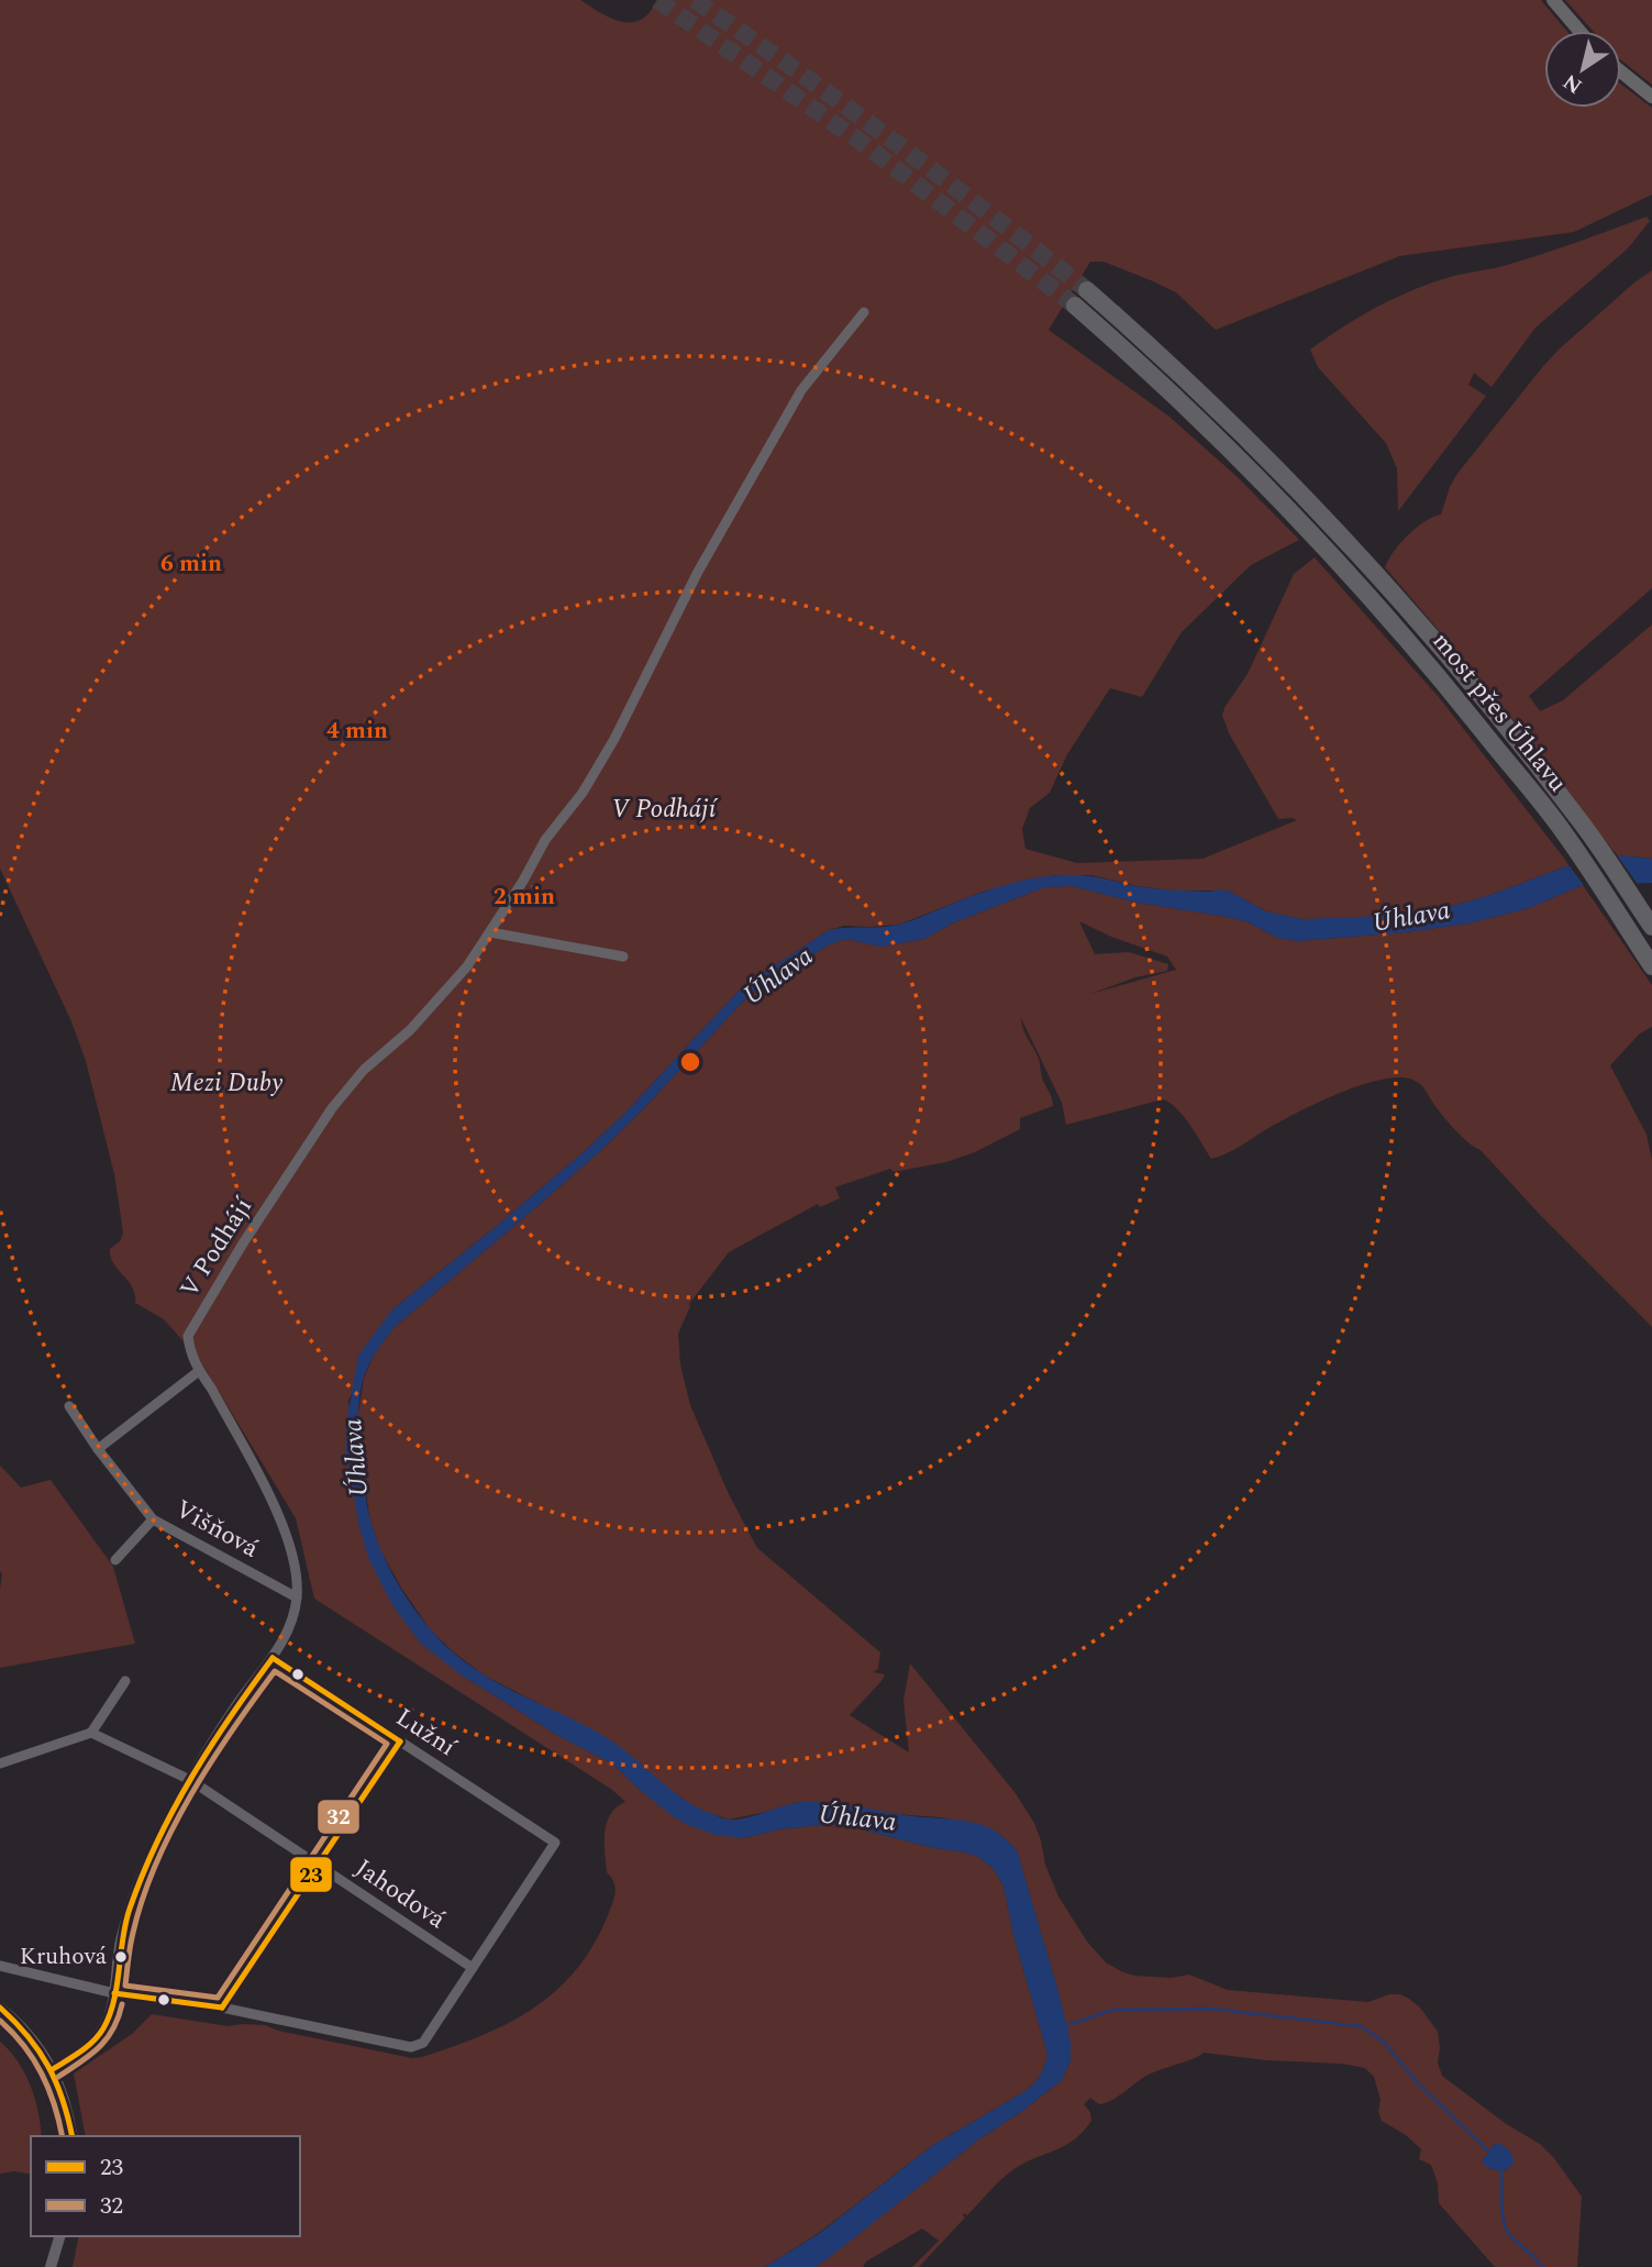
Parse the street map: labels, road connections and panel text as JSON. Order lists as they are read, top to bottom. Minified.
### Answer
{"streets":{"highway":["most přes Úhlavu"],"street":["V Podhájí","Višňová","Lužní","Jahodová"]},"crossings":[["V Podhájí","Višňová"],["V Podhájí","Lužní"],["V Podhájí","Jahodová"],["Lužní","Jahodová"]],"water":["Úhlava"],"parks":["V Podhájí","Mezi Duby"],"places":["Kruhová"],"lines":["transit line 23","transit line 32"],"legend":["23","32"],"north":"bottom left","rings":["6 min","4 min","2 min"]}
